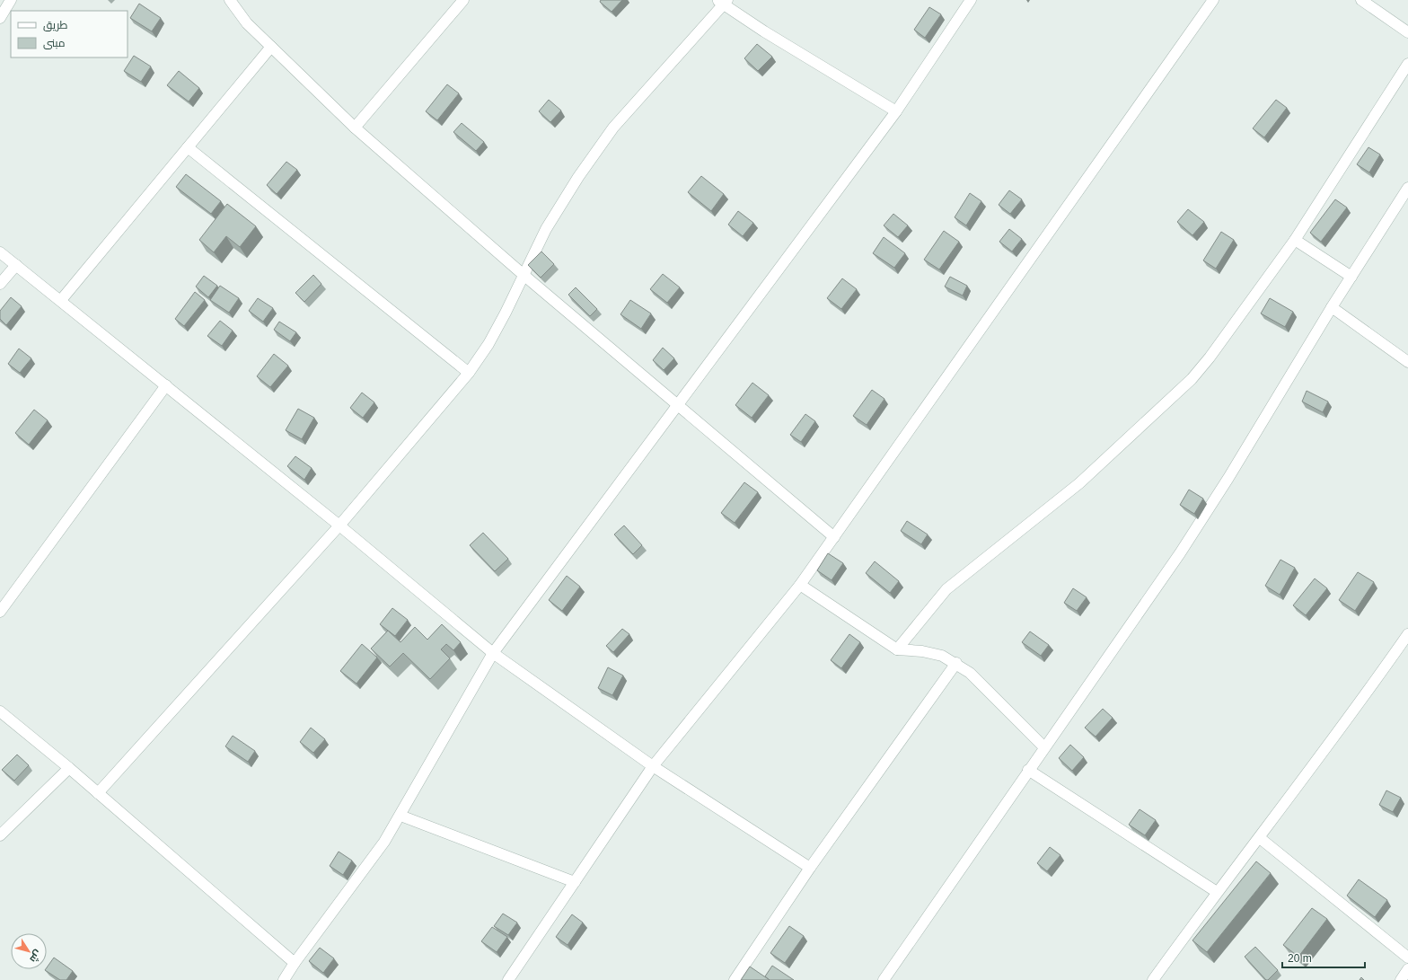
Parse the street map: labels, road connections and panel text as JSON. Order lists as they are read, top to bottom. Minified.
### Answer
{"legend":["طريق","مبنى"],"scale_bar":"20 m","north":"bottom right"}
